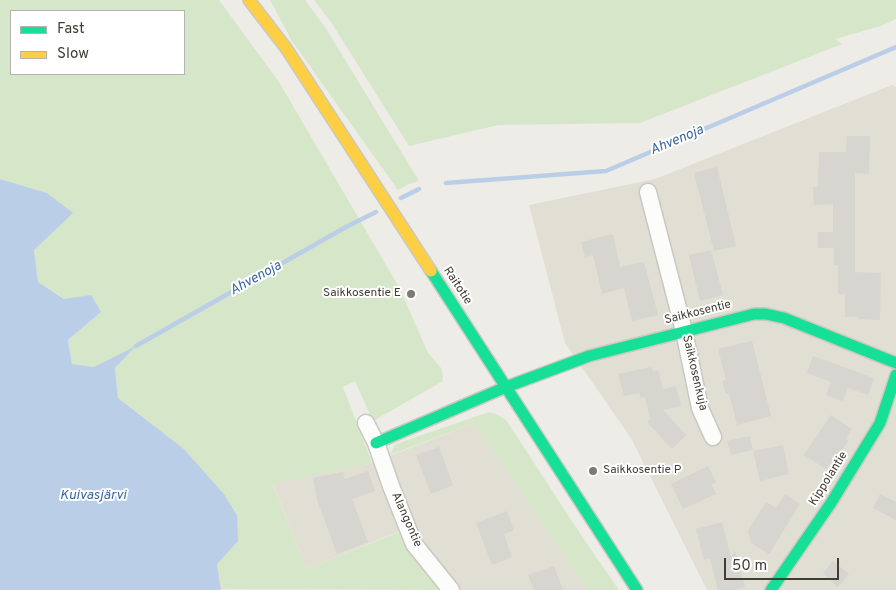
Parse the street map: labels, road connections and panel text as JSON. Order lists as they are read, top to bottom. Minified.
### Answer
{"streets":{"street":["Raitotie","Saikkosentie","Saikkosenkuja","Kippolantie","Alangontie"]},"crossings":[["Raitotie","Saikkosentie"],["Saikkosentie","Saikkosenkuja"]],"water":["Ahvenoja","Kuivasjärvi"],"places":["Saikkosentie E","Saikkosentie P"],"legend":["Fast","Slow"],"scale_bar":"50 m"}
